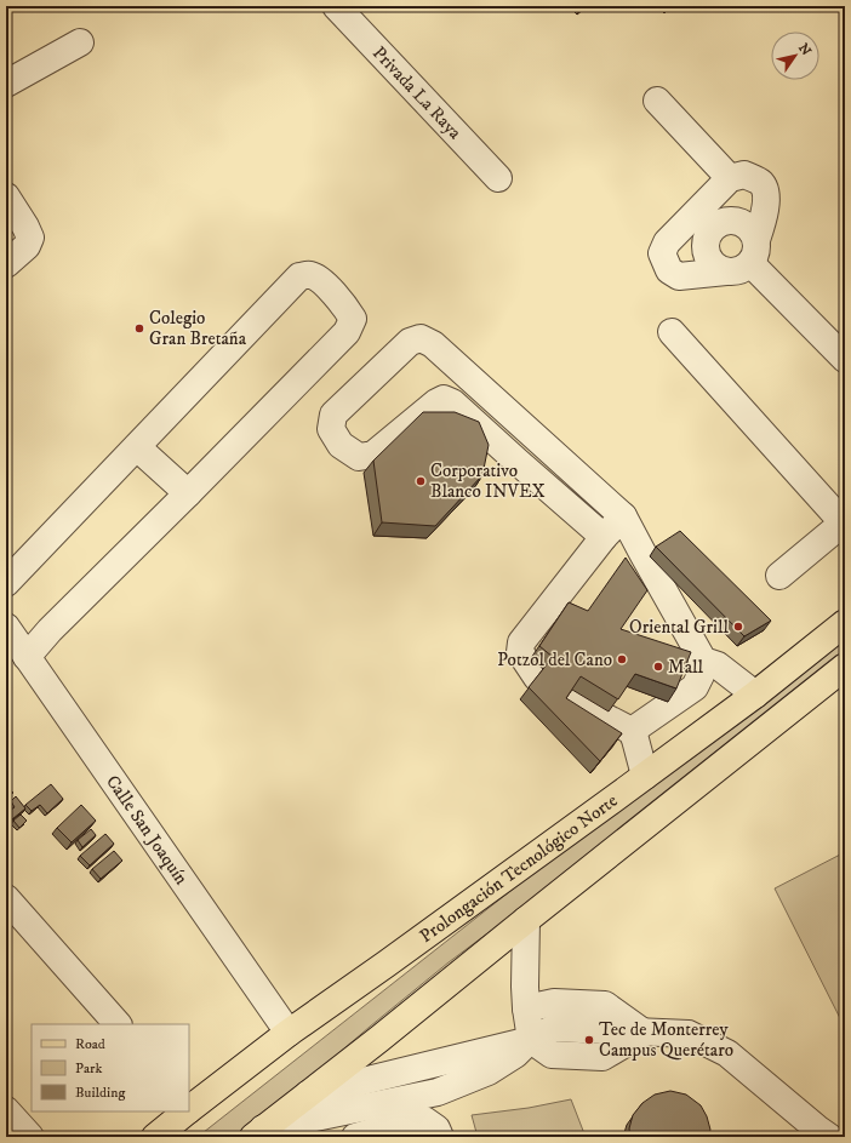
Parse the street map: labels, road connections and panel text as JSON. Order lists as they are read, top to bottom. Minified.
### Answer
{"streets":{"main road":["Prolongación Tecnológico Norte"],"street":["Privada La Raya","Calle San Joaquín"]},"crossings":[["Calle San Joaquín","Prolongación Tecnológico Norte"]],"places":["Colegio Gran Bretaña","Corporativo Blanco INVEX","Oriental Grill","Potzol del Cano","Mall","Tec de Monterrey Campus Querétaro"],"legend":["Road","Park","Building"],"north":"top right"}
